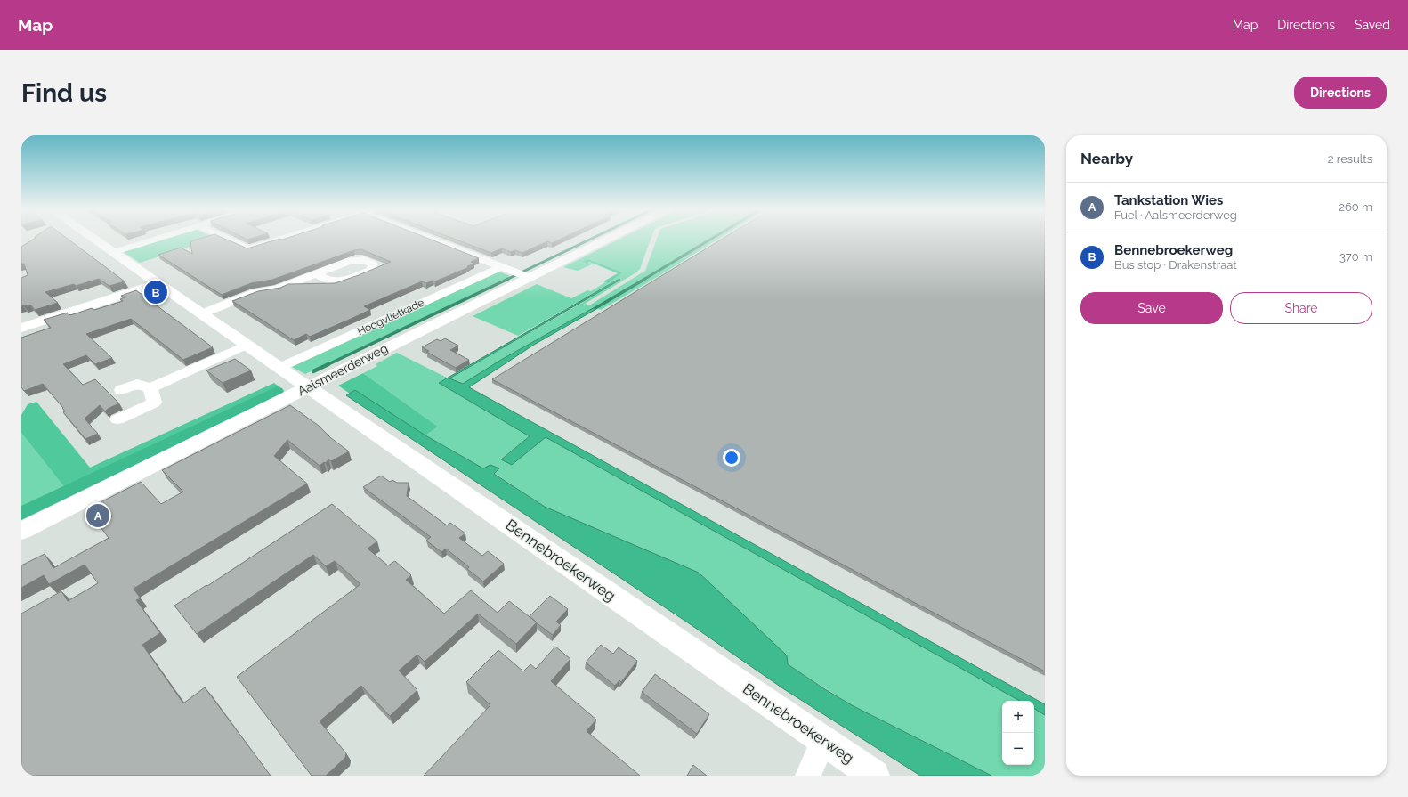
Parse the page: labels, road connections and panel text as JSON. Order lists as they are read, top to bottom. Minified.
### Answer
{"streets":{"street":["Hoogvlietkade","Aalsmeerderweg","Bennebroekerweg"]},"crossings":[["Hoogvlietkade","Bennebroekerweg"],["Aalsmeerderweg","Bennebroekerweg"]],"page":{"header":"Map","nav":["Map","Directions","Saved"],"buttons":["Directions",["Save","Share"]],"title":"Find us","heading":["Nearby","2 results"],"list":[{"mark":"A","name":"Tankstation Wies","note":"Fuel · Aalsmeerderweg","value":"260 m"},{"mark":"B","name":"Bennebroekerweg","note":"Bus stop · Drakenstraat","value":"370 m"}],"pins":["B","A"],"map_buttons":["+","−"]}}
